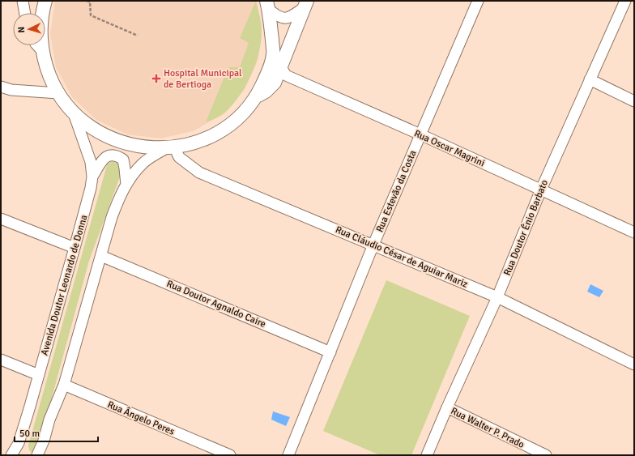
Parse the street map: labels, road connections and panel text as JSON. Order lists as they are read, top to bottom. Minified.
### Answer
{"streets":{"street":["Rua Oscar Magrini","Rua Estevão da Costa","Rua Doutor Ênio Barbato","Rua Cláudio César de Aguiar Mariz","Avenida Doutor Leonardo de Donna","Rua Doutor Agnaldo Caire","Rua Ângelo Peres","Rua Walter P. Prado"]},"crossings":[["Rua Oscar Magrini","Rua Estevão da Costa"],["Rua Oscar Magrini","Rua Doutor Ênio Barbato"],["Rua Estevão da Costa","Rua Cláudio César de Aguiar Mariz"],["Rua Estevão da Costa","Rua Doutor Agnaldo Caire"],["Rua Doutor Ênio Barbato","Rua Cláudio César de Aguiar Mariz"],["Rua Doutor Ênio Barbato","Rua Walter P. Prado"]],"places":{"health":["Hospital Municipal de Bertioga"]},"scale_bar":"50 m","north":"left"}
